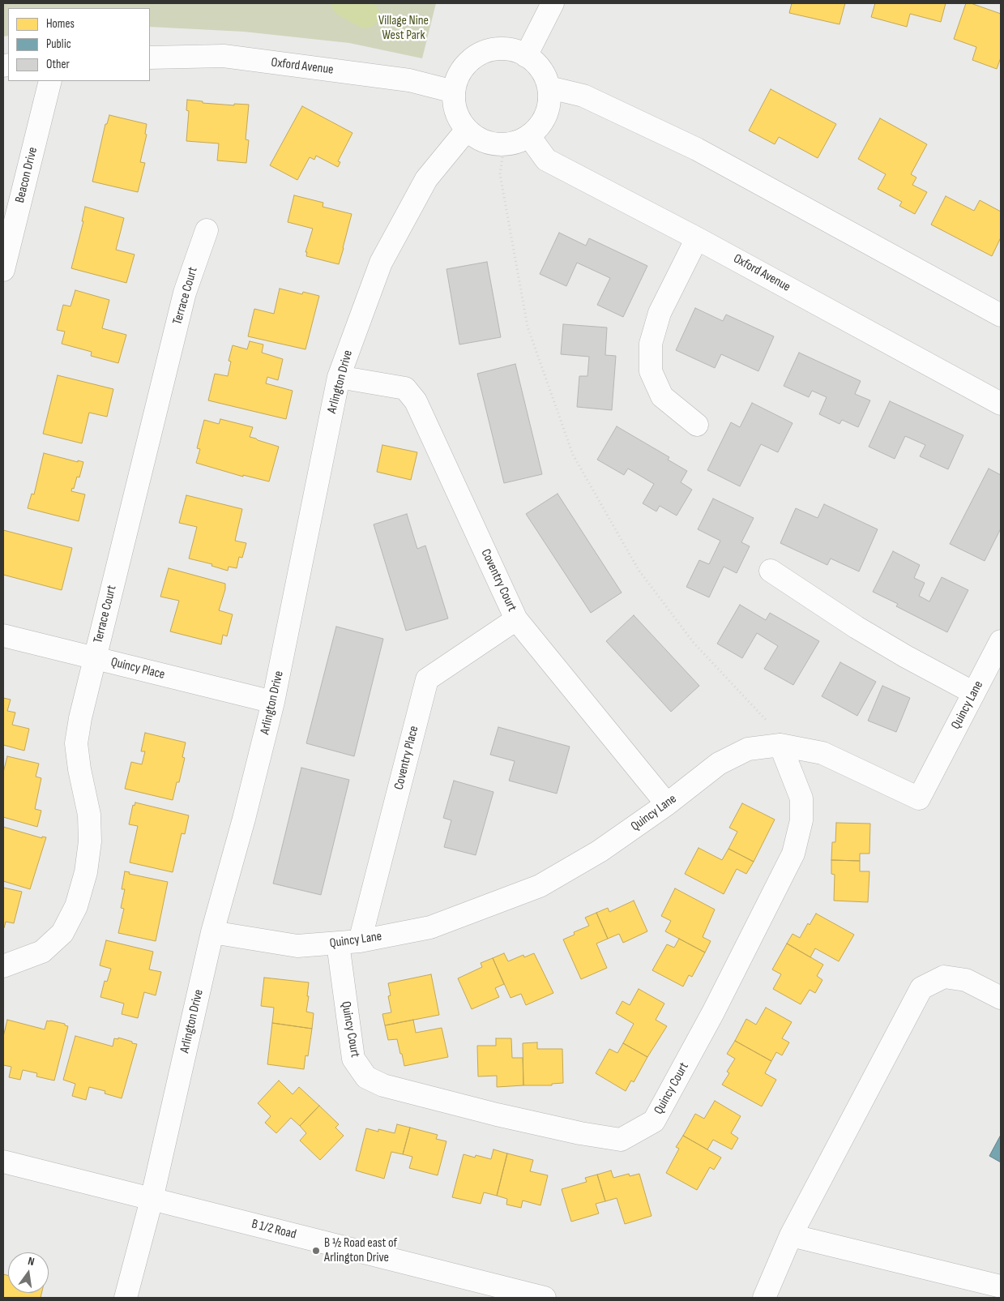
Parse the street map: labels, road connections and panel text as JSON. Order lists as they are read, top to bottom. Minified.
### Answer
{"streets":{"street":["Oxford Avenue","Beacon Drive","Terrace Court","Arlington Drive","Coventry Court","Quincy Place","Quincy Lane","Coventry Place","Quincy Court","B 1/2 Road"]},"crossings":[["Oxford Avenue","Arlington Drive"],["Terrace Court","Quincy Place"],["Arlington Drive","Coventry Court"],["Arlington Drive","Quincy Place"],["Arlington Drive","Quincy Lane"],["Arlington Drive","B 1/2 Road"],["Coventry Court","Quincy Lane"],["Coventry Court","Coventry Place"],["Quincy Lane","Coventry Place"],["Quincy Lane","Quincy Court"]],"parks":["Village Nine West Park"],"places":["B ½ Road east of Arlington Drive"],"legend":["Homes","Public","Other"],"north":"top"}
